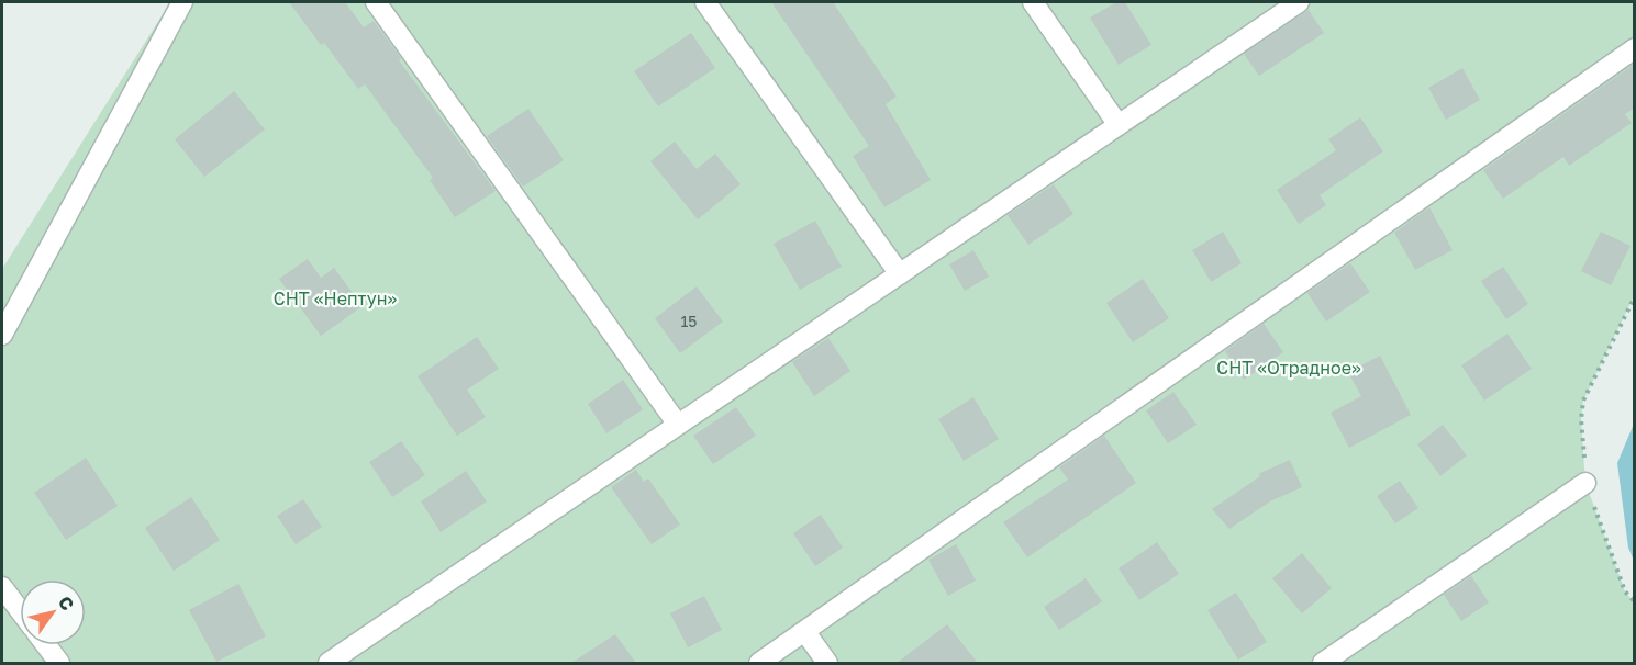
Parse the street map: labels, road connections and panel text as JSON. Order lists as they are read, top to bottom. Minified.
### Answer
{"parks":["СНТ «Нептун»","СНТ «Отрадное»"],"house_numbers":["15"],"north":"top right"}
